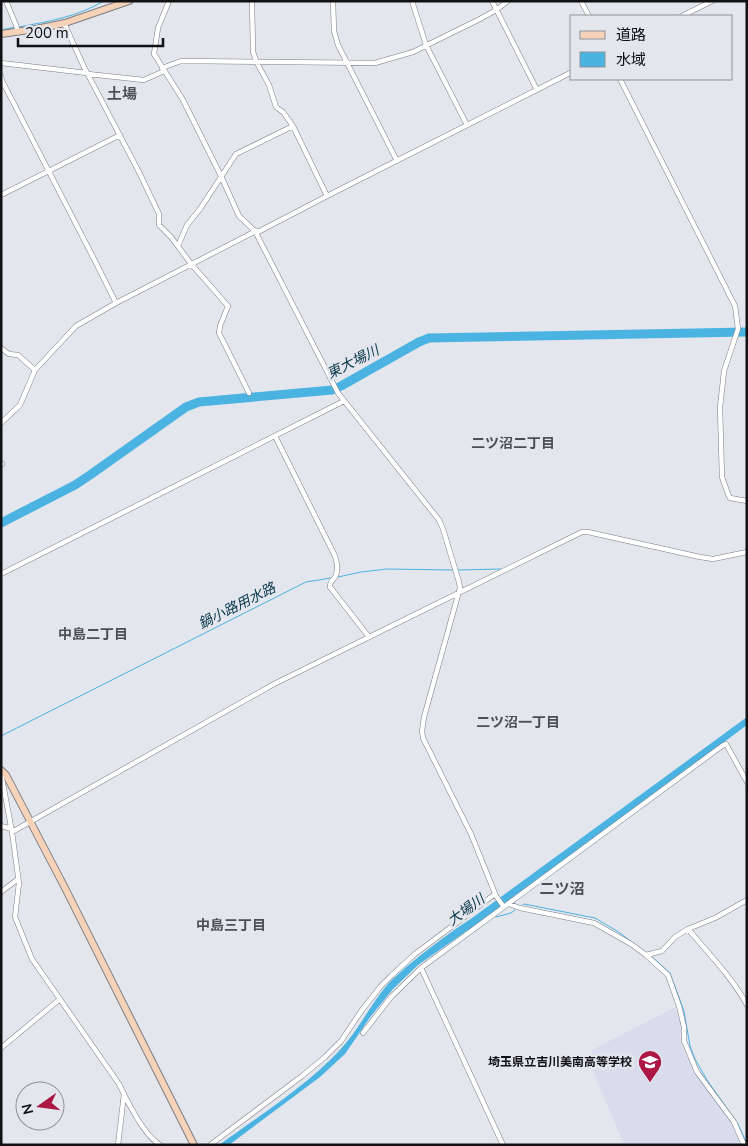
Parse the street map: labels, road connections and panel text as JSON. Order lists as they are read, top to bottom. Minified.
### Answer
{"districts":["土場","二ツ沼二丁目","中島二丁目","二ツ沼一丁目","二ツ沼","中島三丁目"],"water":["東大場川","鍋小路用水路","大場川"],"places":{"school or university":["埼玉県立吉川美南高等学校"]},"legend":["道路","水域"],"scale_bar":"200 m","north":"left"}
